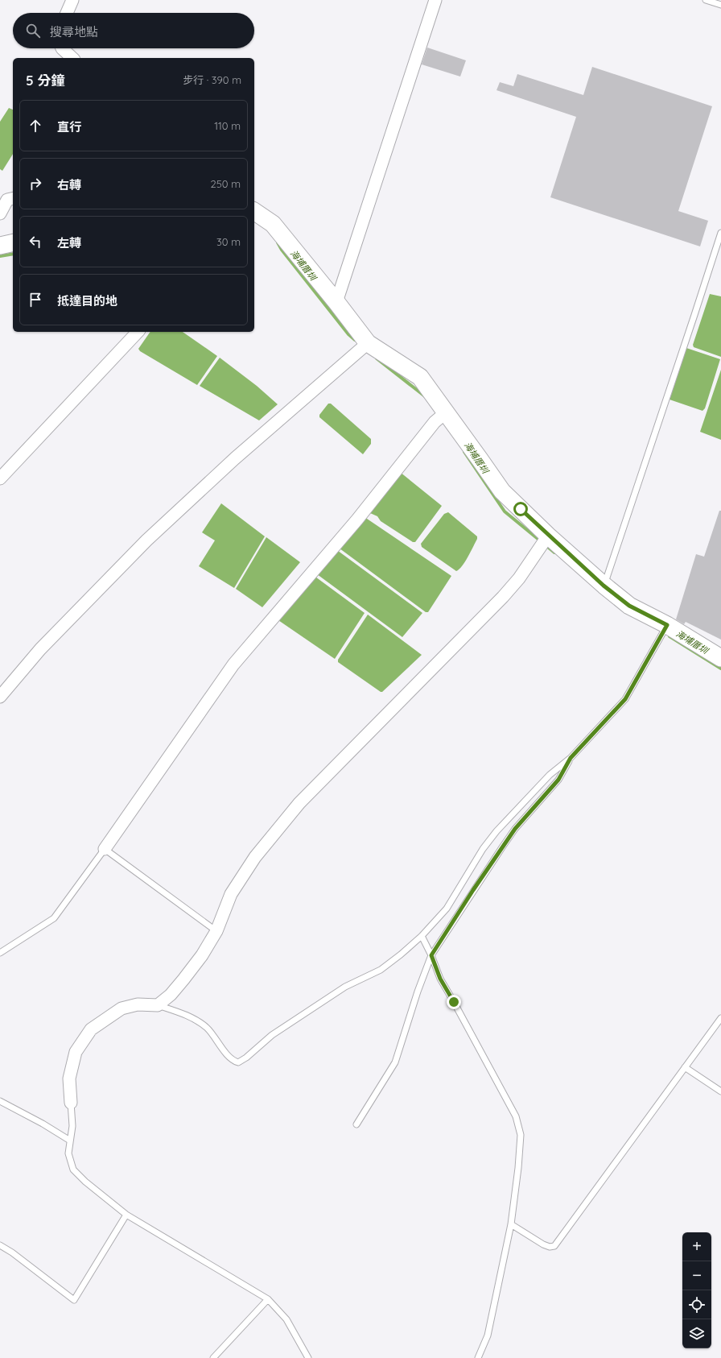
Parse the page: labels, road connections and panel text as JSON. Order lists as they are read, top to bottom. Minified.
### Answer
{"water":["海埔厝圳"],"page":{"search":"搜尋地點","heading":["5 分鐘","步行 · 390 m"],"list":[["直行","110 m"],["右轉","250 m"],["左轉","30 m"],"抵達目的地"],"map_buttons":["+","−"]}}
